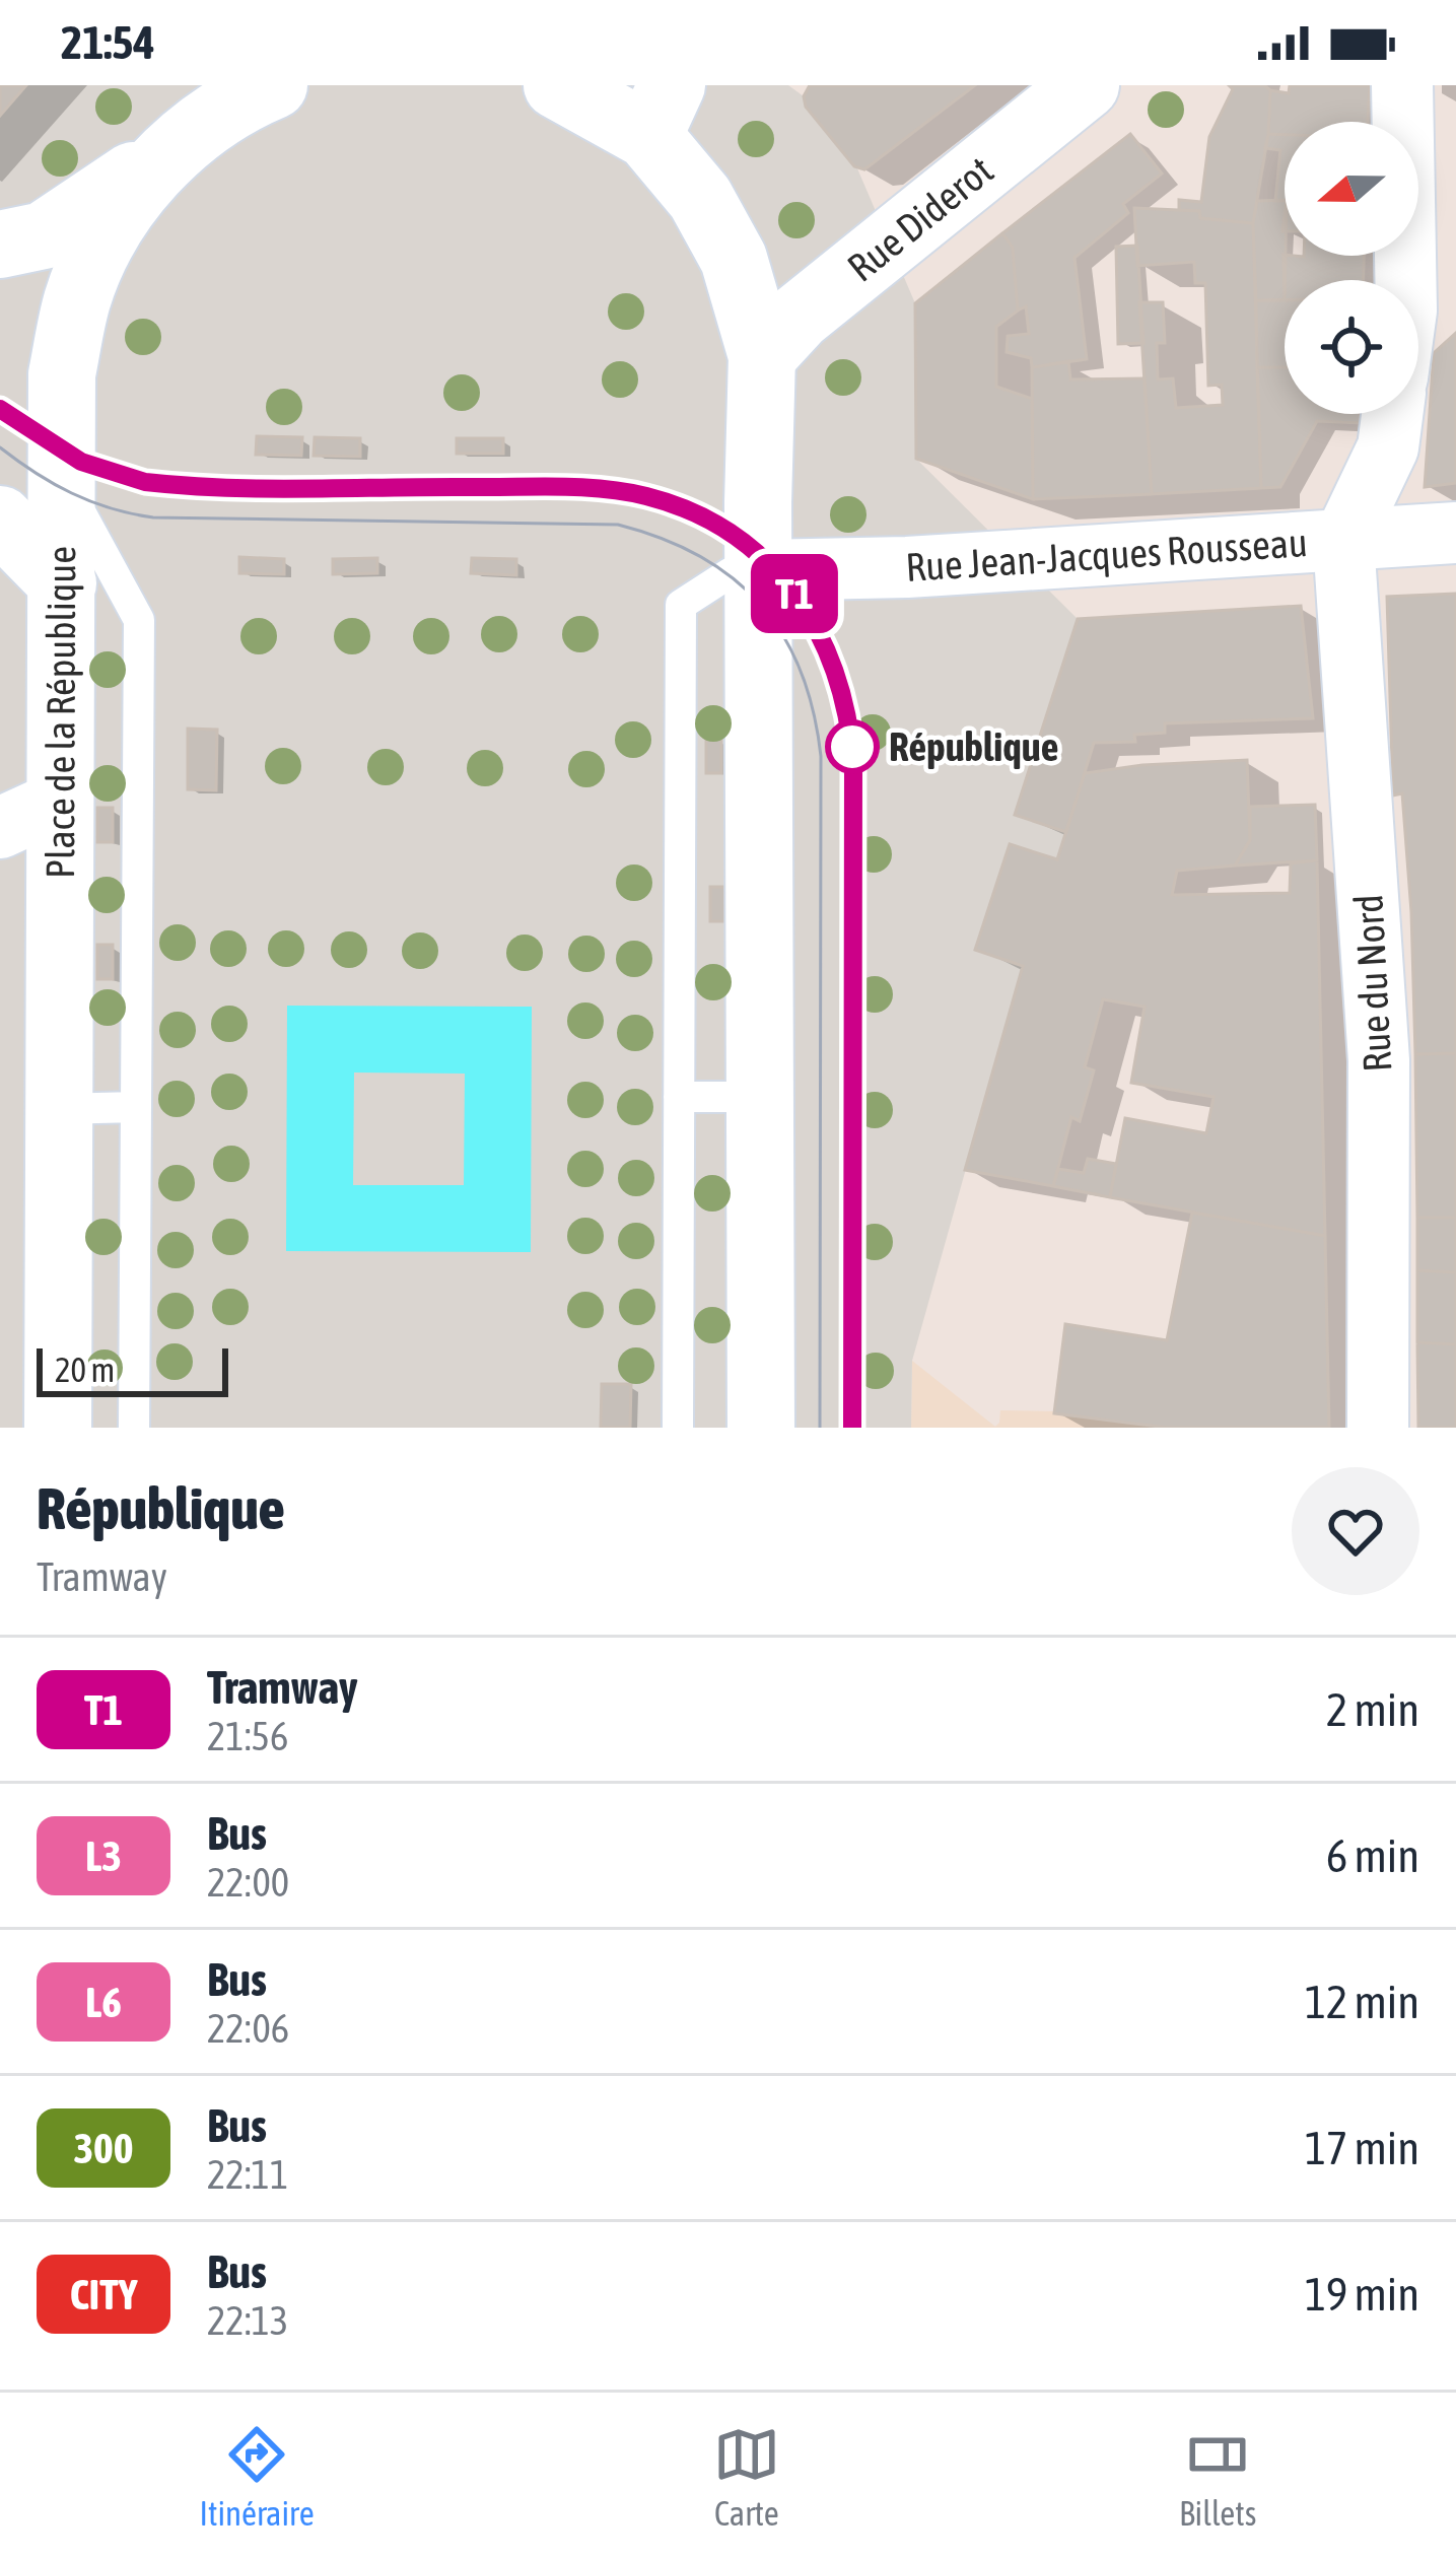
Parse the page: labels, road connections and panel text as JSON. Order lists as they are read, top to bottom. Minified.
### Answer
{"streets":{"main road":["Rue Diderot","Place de la République"],"street":["Rue Jean-Jacques Rousseau","Rue du Nord"]},"crossings":[["Rue Jean-Jacques Rousseau","Rue du Nord"]],"places":["République"],"lines":["tram line T1"],"scale_bar":"20 m","north":"left","page":{"status":"21:54","on_map":"T1","scale":"20 m","heading":["République","Tramway"],"list":[{"mark":"T1","name":"Tramway","note":"21:56","value":"2 min"},{"mark":"L3","name":"Bus","note":"22:00","value":"6 min"},{"mark":"L6","name":"Bus","note":"22:06","value":"12 min"},{"mark":"300","name":"Bus","note":"22:11","value":"17 min"},{"mark":"CITY","name":"Bus","note":"22:13","value":"19 min"}],"tabs":["Itinéraire","Carte","Billets"]}}
